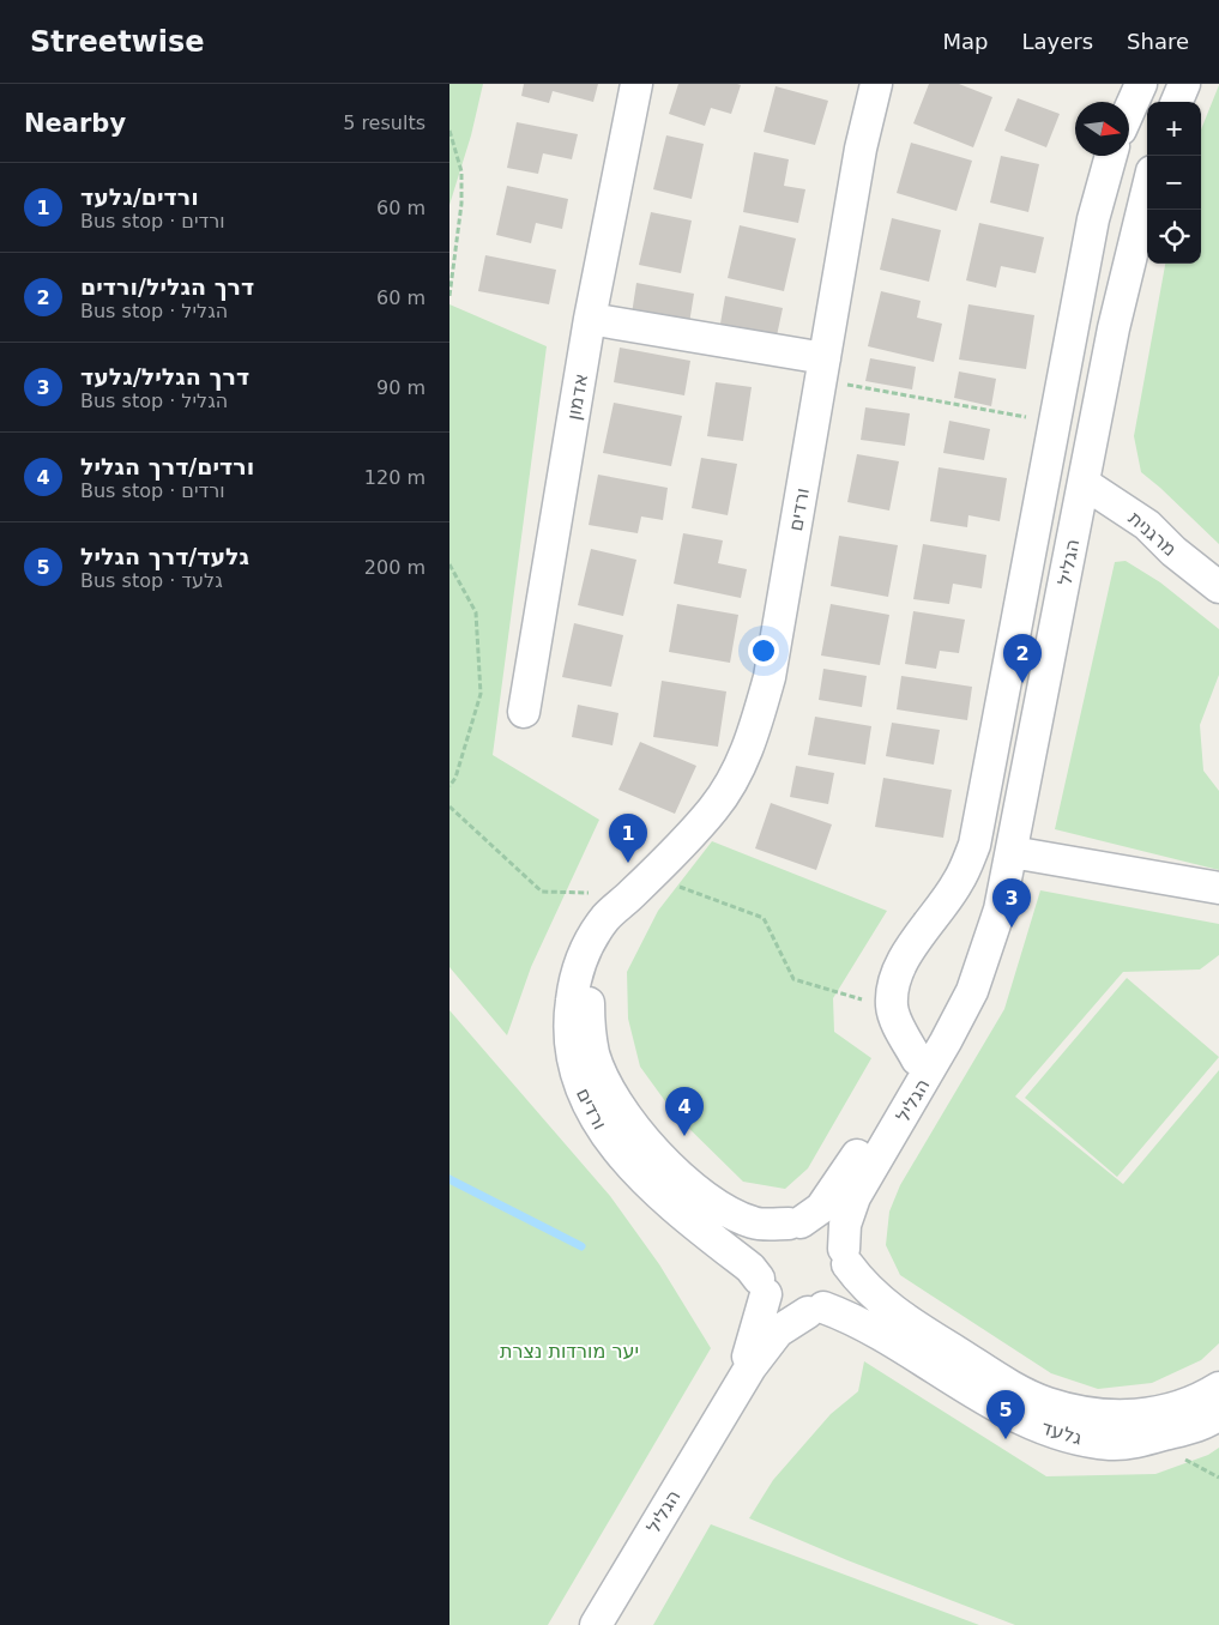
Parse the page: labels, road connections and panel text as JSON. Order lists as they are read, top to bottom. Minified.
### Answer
{"streets":{"street":["אדמון","ורדים","מרגנית","הגליל","גלעד"]},"crossings":[["ורדים","הגליל"],["ורדים","גלעד"],["מרגנית","הגליל"],["הגליל","גלעד"]],"parks":["יער מורדות נצרת"],"north":"right","page":{"header":"Streetwise","nav":["Map","Layers","Share"],"heading":["Nearby","5 results"],"map_buttons":["+","−"],"list":[{"mark":"1","name":"ורדים/גלעד","note":"Bus stop · ורדים","value":"60 m"},{"mark":"2","name":"דרך הגליל/ורדים","note":"Bus stop · הגליל","value":"60 m"},{"mark":"3","name":"דרך הגליל/גלעד","note":"Bus stop · הגליל","value":"90 m"},{"mark":"4","name":"ורדים/דרך הגליל","note":"Bus stop · ורדים","value":"120 m"},{"mark":"5","name":"גלעד/דרך הגליל","note":"Bus stop · גלעד","value":"200 m"}],"pins":["2","1","3","4","5"]}}
